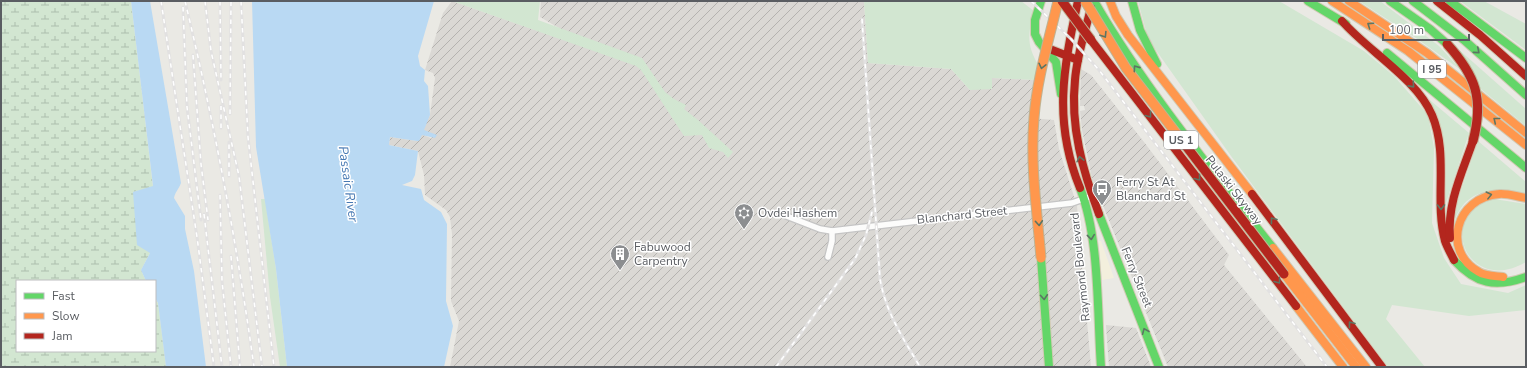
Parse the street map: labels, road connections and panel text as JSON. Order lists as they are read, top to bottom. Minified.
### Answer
{"streets":{"main road":["I 95","US 1","Pulaski Skyway","Raymond Boulevard","Ferry Street"],"street":["Blanchard Street"]},"crossings":[["US 1","Pulaski Skyway"],["Pulaski Skyway","Raymond Boulevard"],["Blanchard Street","Raymond Boulevard"],["Blanchard Street","Ferry Street"],["Raymond Boulevard","Ferry Street"]],"water":["Passaic River"],"places":{"bus stop":["Ferry St At Blanchard St"],"synagogue":["Ovdei Hashem"],"building":["Fabuwood Carpentry"]},"legend":["Fast","Slow","Jam"],"scale_bar":"100 m"}
